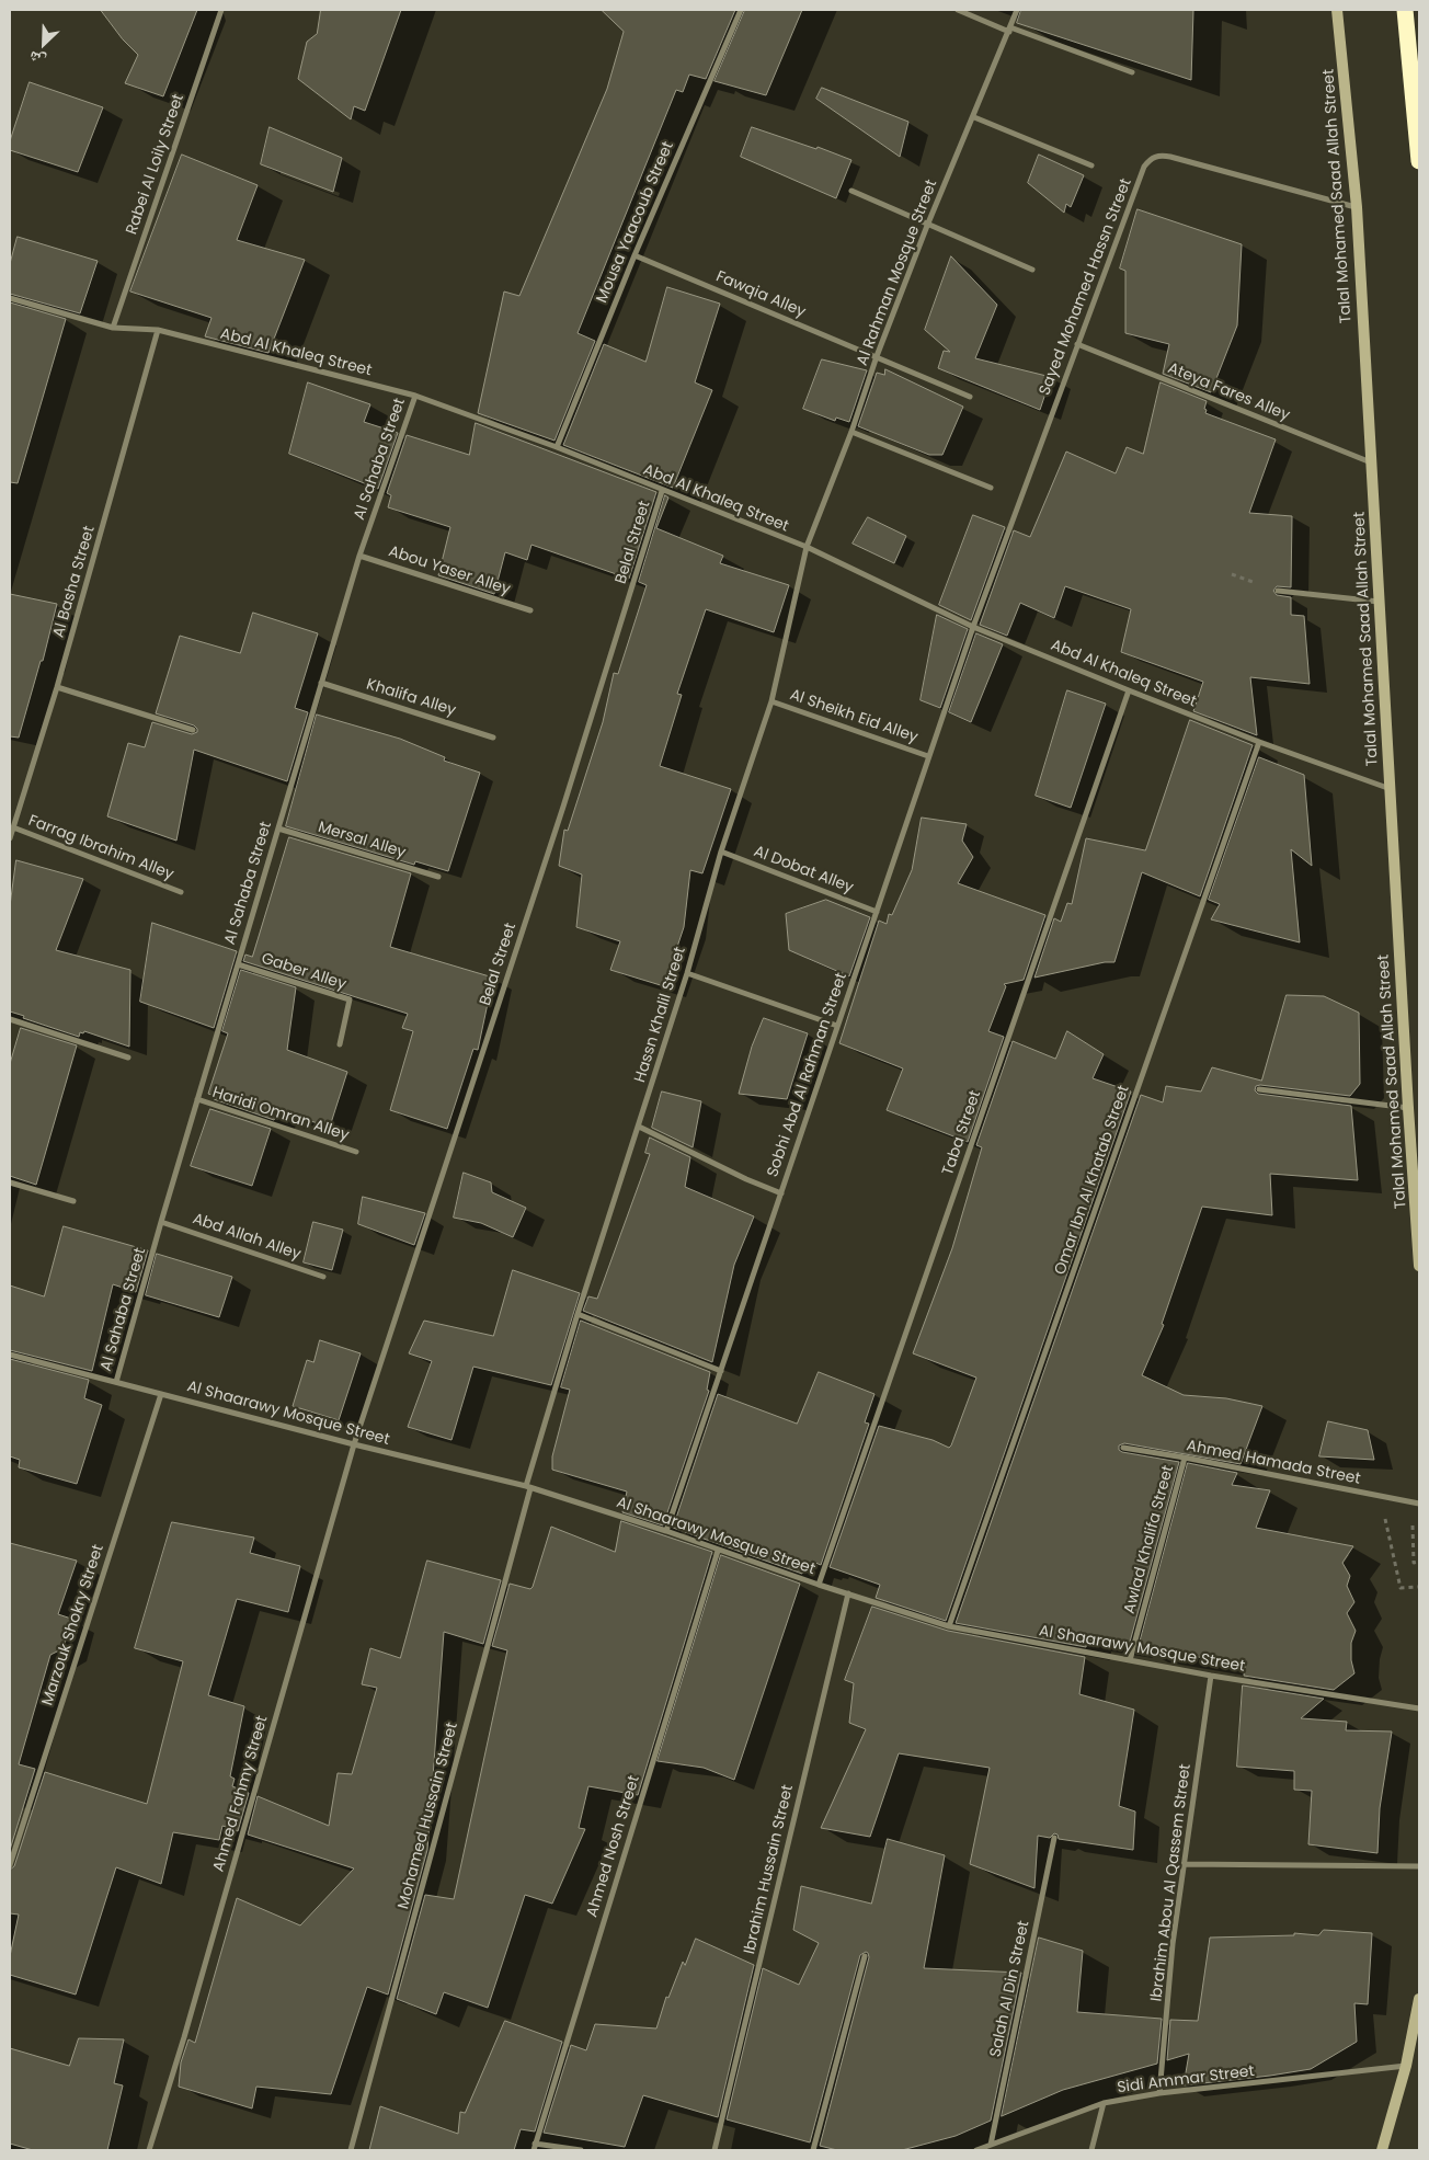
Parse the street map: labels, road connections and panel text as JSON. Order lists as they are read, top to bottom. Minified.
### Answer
{"streets":{"main road":["Talal Mohamed Saad Allah Street"],"street":["Rabei Al Loily Street","Mousa Yaacoub Street","Al Rahman Mosque Street","Sayed Mohamed Hassn Street","Fawqia Alley","Abd Al Khaleq Street","Ateya Fares Alley","Al Sahaba Street","Belal Street","Abou Yaser Alley","Al Basha Street","Khalifa Alley","Al Sheikh Eid Alley","Mersal Alley","Farrag Ibrahim Alley","Al Dobat Alley","Gaber Alley","Hassn Khalil Street","Sobhi Abd Al Rahman Street","Haridi Omran Alley","Taba Street","Omar Ibn Al Khatab Street","Abd Allah Alley","Al Shaarawy Mosque Street","Ahmed Hamada Street","Awlad Khalifa Street","Marzouk Shokry Street","Ahmed Fahmy Street","Mohamed Hussain Street","Ahmed Nosh Street","Ibrahim Hussain Street","Ibrahim Abou Al Qassem Street","Salah Al Din Street","Sidi Ammar Street"]},"crossings":[["Rabei Al Loily Street","Abd Al Khaleq Street"],["Talal Mohamed Saad Allah Street","Sayed Mohamed Hassn Street"],["Talal Mohamed Saad Allah Street","Abd Al Khaleq Street"],["Talal Mohamed Saad Allah Street","Ateya Fares Alley"],["Mousa Yaacoub Street","Fawqia Alley"],["Mousa Yaacoub Street","Abd Al Khaleq Street"],["Al Rahman Mosque Street","Fawqia Alley"],["Al Rahman Mosque Street","Abd Al Khaleq Street"],["Al Rahman Mosque Street","Hassn Khalil Street"],["Sayed Mohamed Hassn Street","Abd Al Khaleq Street"],["Sayed Mohamed Hassn Street","Ateya Fares Alley"],["Sayed Mohamed Hassn Street","Sobhi Abd Al Rahman Street"],["Abd Al Khaleq Street","Al Sahaba Street"],["Abd Al Khaleq Street","Belal Street"],["Abd Al Khaleq Street","Al Basha Street"],["Abd Al Khaleq Street","Hassn Khalil Street"],["Abd Al Khaleq Street","Sobhi Abd Al Rahman Street"],["Abd Al Khaleq Street","Taba Street"],["Abd Al Khaleq Street","Omar Ibn Al Khatab Street"],["Al Sahaba Street","Abou Yaser Alley"],["Al Sahaba Street","Khalifa Alley"],["Al Sahaba Street","Mersal Alley"],["Al Sahaba Street","Gaber Alley"],["Al Sahaba Street","Haridi Omran Alley"],["Al Sahaba Street","Abd Allah Alley"],["Al Sahaba Street","Al Shaarawy Mosque Street"],["Belal Street","Al Shaarawy Mosque Street"],["Belal Street","Ahmed Fahmy Street"],["Al Basha Street","Farrag Ibrahim Alley"],["Al Sheikh Eid Alley","Hassn Khalil Street"],["Al Sheikh Eid Alley","Sobhi Abd Al Rahman Street"],["Al Dobat Alley","Hassn Khalil Street"],["Al Dobat Alley","Sobhi Abd Al Rahman Street"],["Hassn Khalil Street","Al Shaarawy Mosque Street"],["Hassn Khalil Street","Mohamed Hussain Street"],["Sobhi Abd Al Rahman Street","Al Shaarawy Mosque Street"],["Taba Street","Al Shaarawy Mosque Street"],["Omar Ibn Al Khatab Street","Al Shaarawy Mosque Street"],["Al Shaarawy Mosque Street","Awlad Khalifa Street"],["Al Shaarawy Mosque Street","Marzouk Shokry Street"],["Al Shaarawy Mosque Street","Ahmed Fahmy Street"],["Al Shaarawy Mosque Street","Mohamed Hussain Street"],["Al Shaarawy Mosque Street","Ahmed Nosh Street"],["Al Shaarawy Mosque Street","Ibrahim Hussain Street"],["Al Shaarawy Mosque Street","Ibrahim Abou Al Qassem Street"],["Ahmed Hamada Street","Awlad Khalifa Street"],["Ibrahim Abou Al Qassem Street","Sidi Ammar Street"],["Salah Al Din Street","Sidi Ammar Street"]],"north":"bottom left"}
